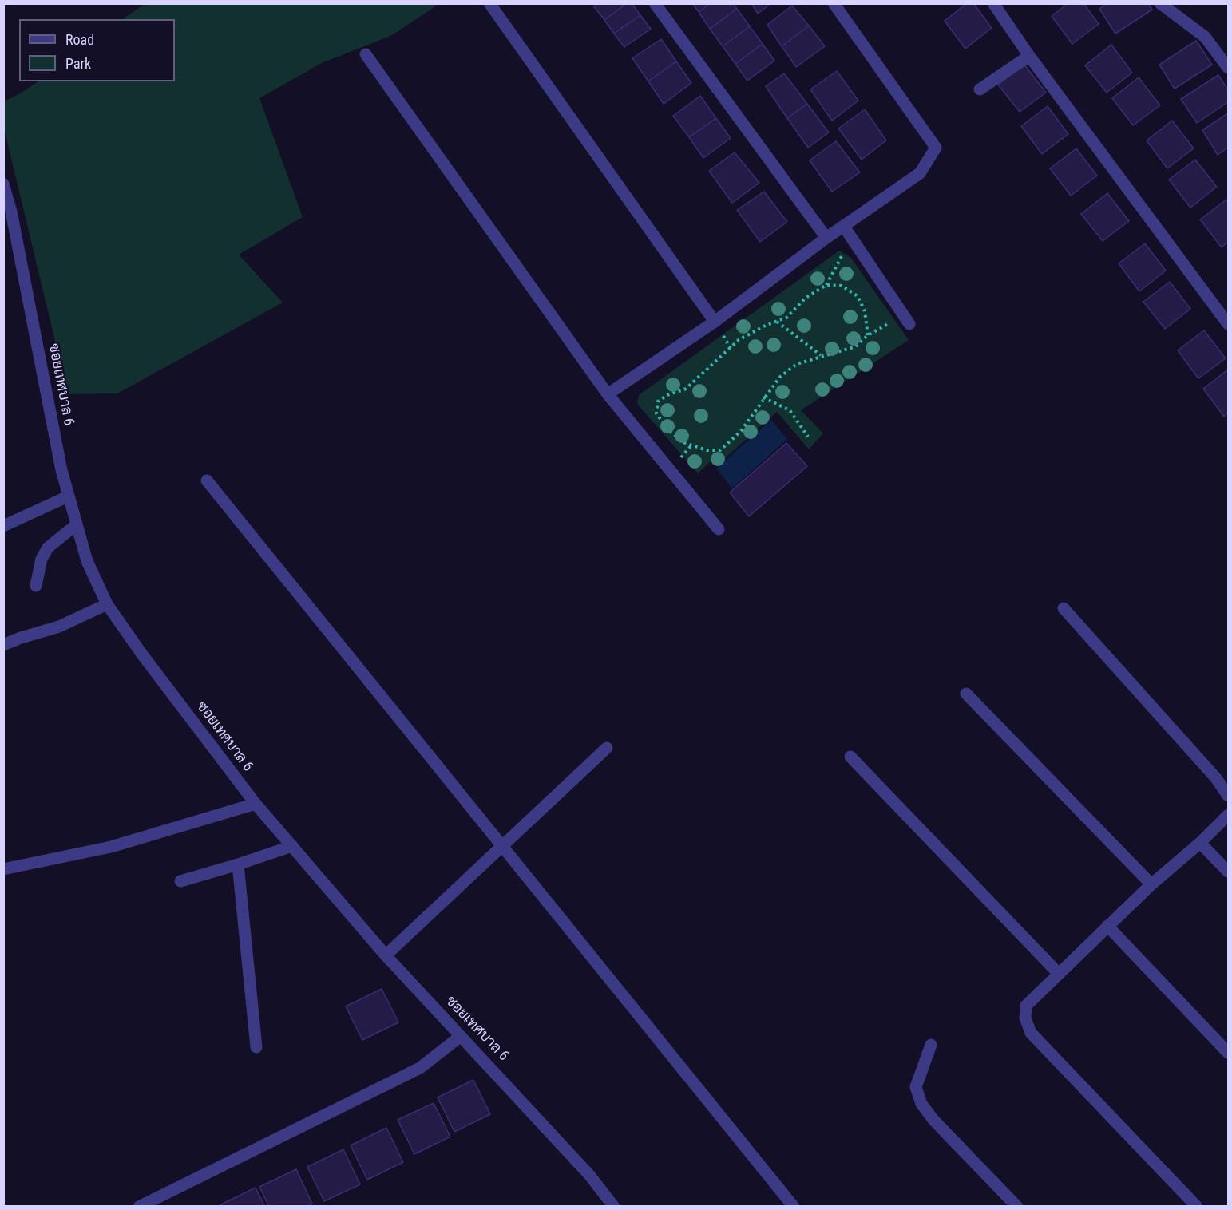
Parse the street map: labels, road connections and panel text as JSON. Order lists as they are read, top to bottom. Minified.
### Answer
{"streets":{"street":["ซอยเทศบาล 6"]},"legend":["Road","Park"]}
